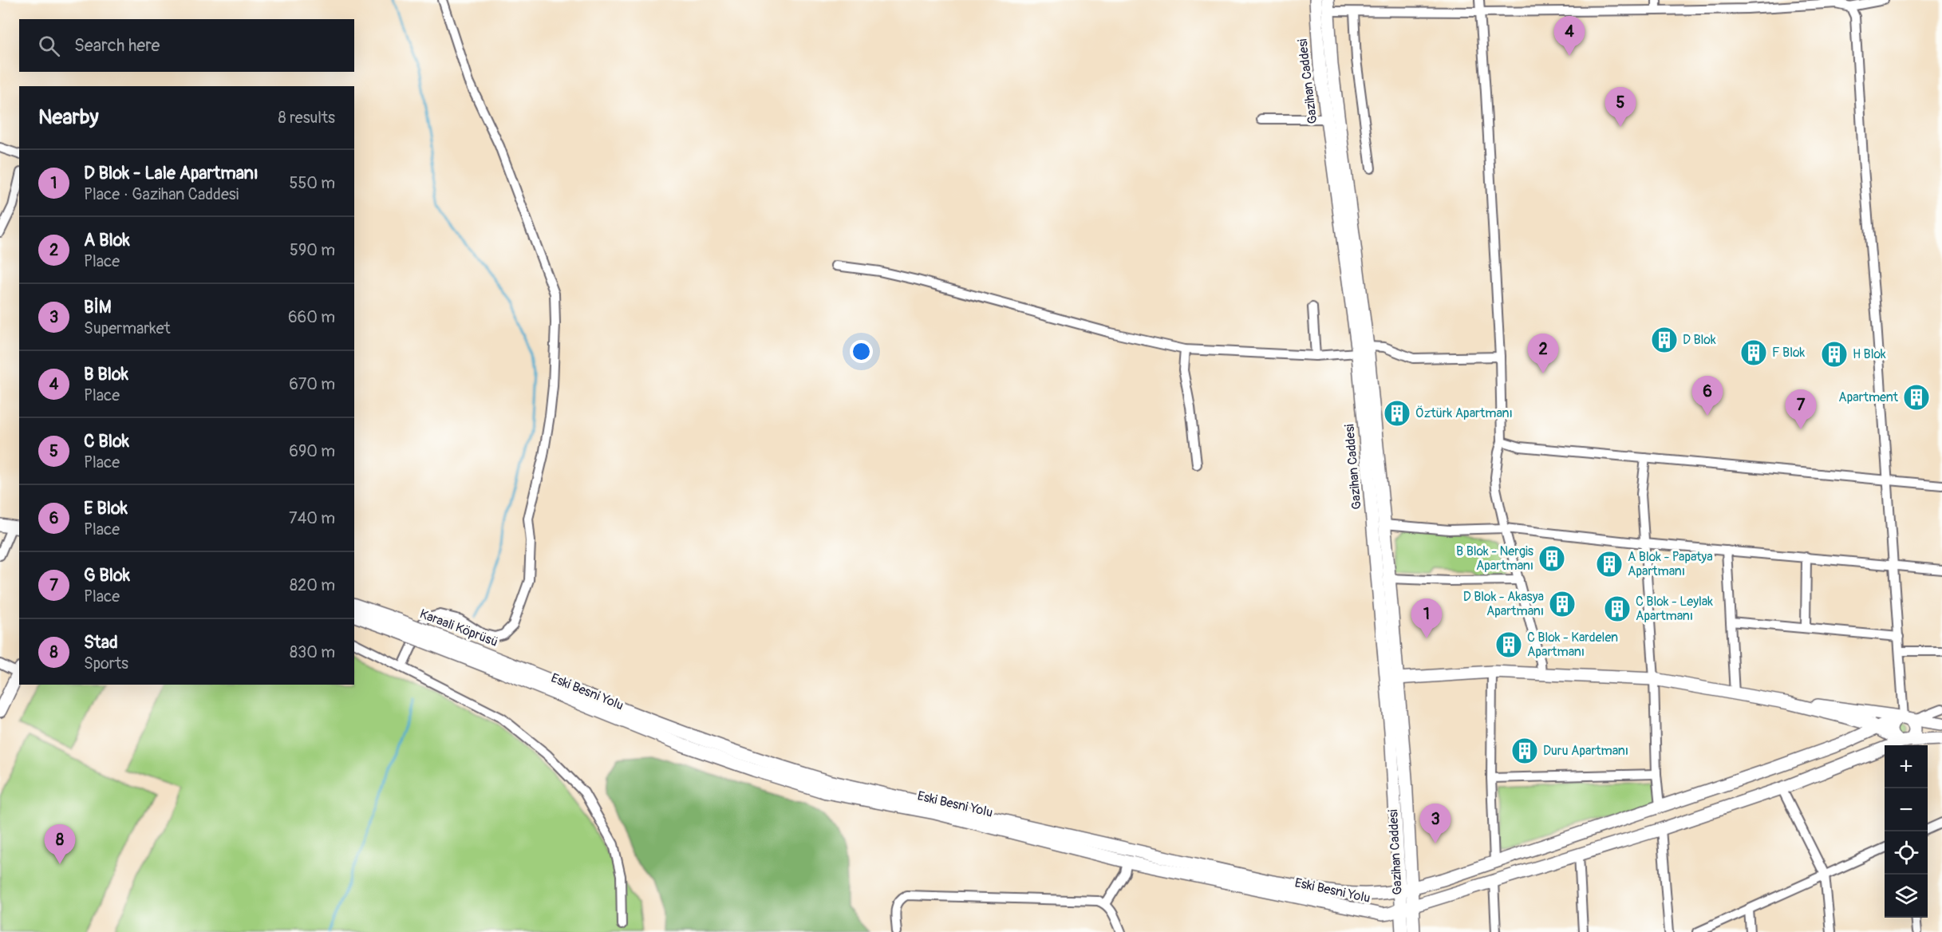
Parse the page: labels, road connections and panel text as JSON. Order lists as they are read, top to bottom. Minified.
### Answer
{"streets":{"main road":["Gazihan Caddesi","Karaali Köprüsü","Eski Besni Yolu"]},"crossings":[["Gazihan Caddesi","Eski Besni Yolu"],["Karaali Köprüsü","Eski Besni Yolu"]],"places":{"building":["D Blok","F Blok","H Blok","Apartment","Öztürk Apartmanı","B Blok - Nergis Apartmanı","A Blok - Papatya Apartmanı","D Blok - Akasya Apartmanı","C Blok - Leylak Apartmanı","C Blok - Kardelen Apartmanı","Duru Apartmanı"]},"page":{"pins":["4","5","2","6","7","1","3","8"],"search":"Search here","heading":["Nearby","8 results"],"list":[{"mark":"1","name":"D Blok - Lale Apartmanı","note":"Place · Gazihan Caddesi","value":"550 m"},{"mark":"2","name":"A Blok","note":"Place","value":"590 m"},{"mark":"3","name":"BİM","note":"Supermarket","value":"660 m"},{"mark":"4","name":"B Blok","note":"Place","value":"670 m"},{"mark":"5","name":"C Blok","note":"Place","value":"690 m"},{"mark":"6","name":"E Blok","note":"Place","value":"740 m"},{"mark":"7","name":"G Blok","note":"Place","value":"820 m"},{"mark":"8","name":"Stad","note":"Sports","value":"830 m"}],"map_buttons":["+","−"]}}
